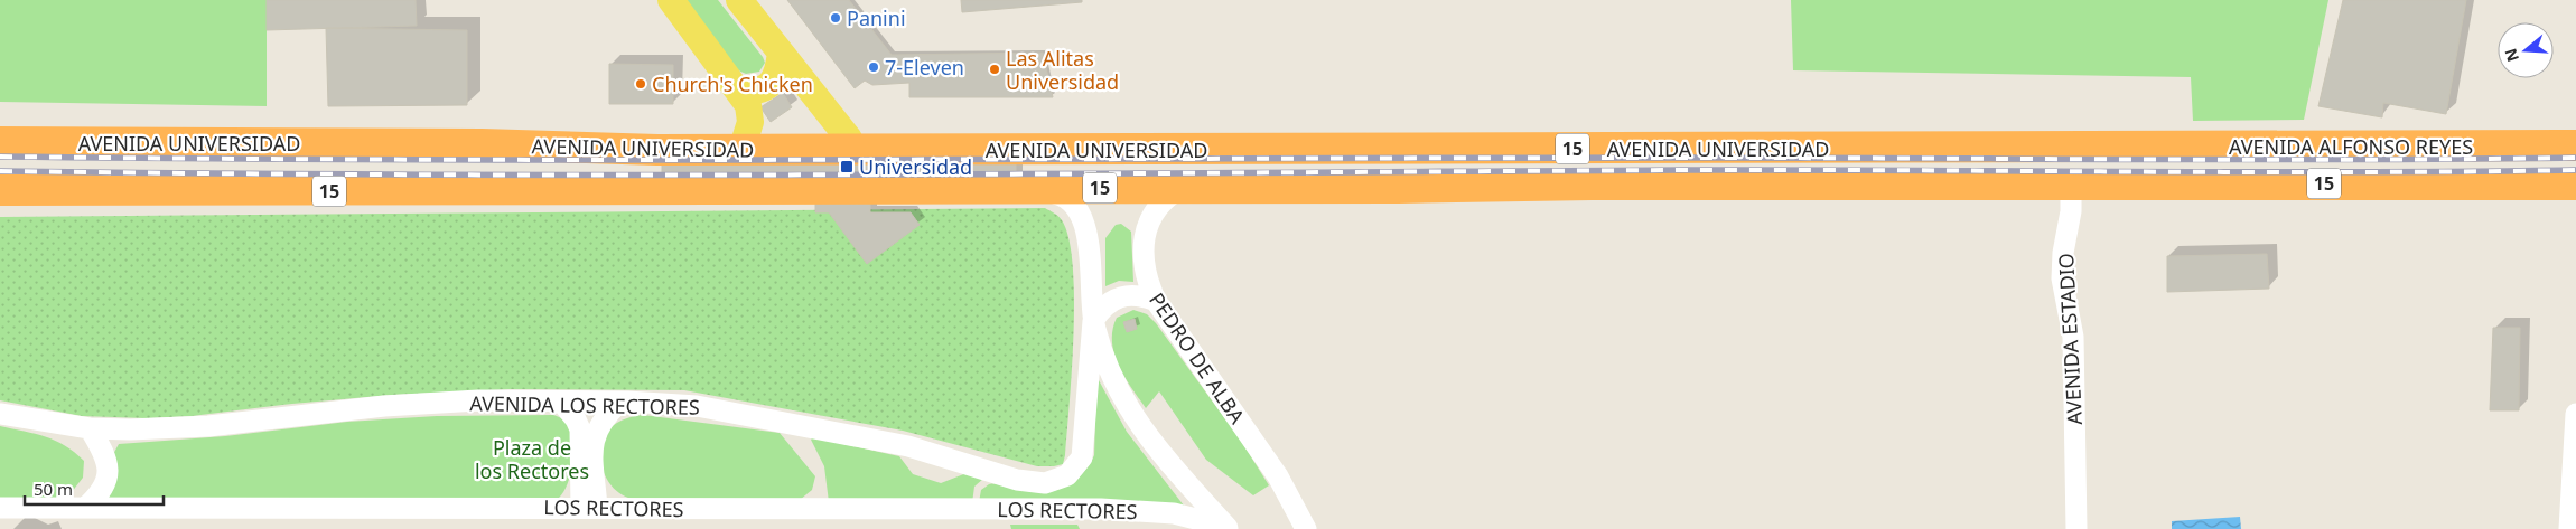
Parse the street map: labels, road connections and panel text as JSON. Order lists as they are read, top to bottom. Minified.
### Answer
{"streets":{"highway":["AVENIDA UNIVERSIDAD","AVENIDA ALFONSO REYES","15"],"street":["AVENIDA ESTADIO","PEDRO DE ALBA","AVENIDA LOS RECTORES","LOS RECTORES"]},"crossings":[["AVENIDA UNIVERSIDAD","AVENIDA ALFONSO REYES"],["AVENIDA UNIVERSIDAD","AVENIDA ESTADIO"],["AVENIDA UNIVERSIDAD","PEDRO DE ALBA"],["AVENIDA ALFONSO REYES","AVENIDA ESTADIO"]],"parks":["Plaza de los Rectores"],"places":{"other":["Panini","7-Eleven","Las Alitas Universidad","Church's Chicken"],"transit":["Universidad"]},"scale_bar":"50 m","north":"left"}
